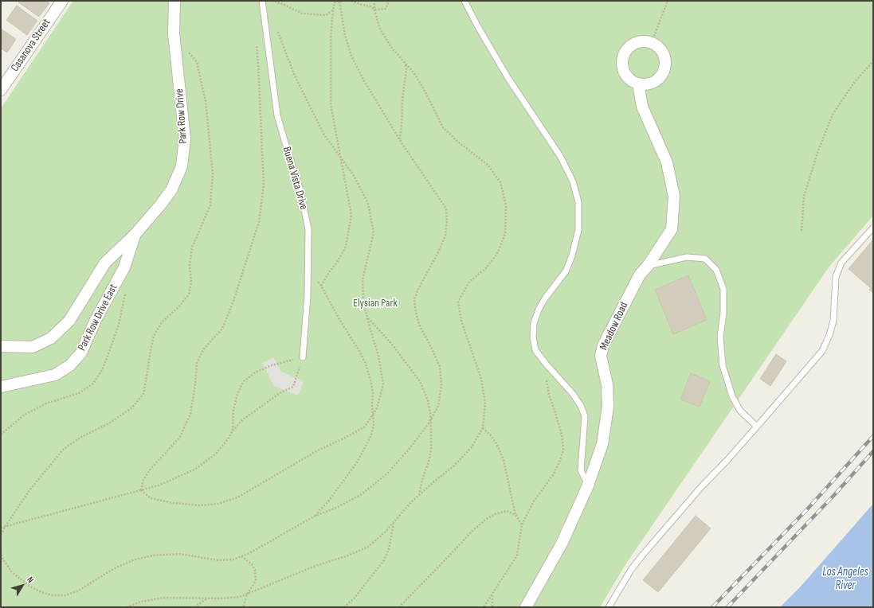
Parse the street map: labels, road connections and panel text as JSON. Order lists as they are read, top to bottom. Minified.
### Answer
{"streets":{"street":["Casanova Street","Park Row Drive","Park Row Drive East","Meadow Road"],"lane":["Buena Vista Drive"]},"crossings":[["Park Row Drive","Park Row Drive East"]],"water":["Los Angeles River"],"parks":["Elysian Park"],"north":"top right"}
